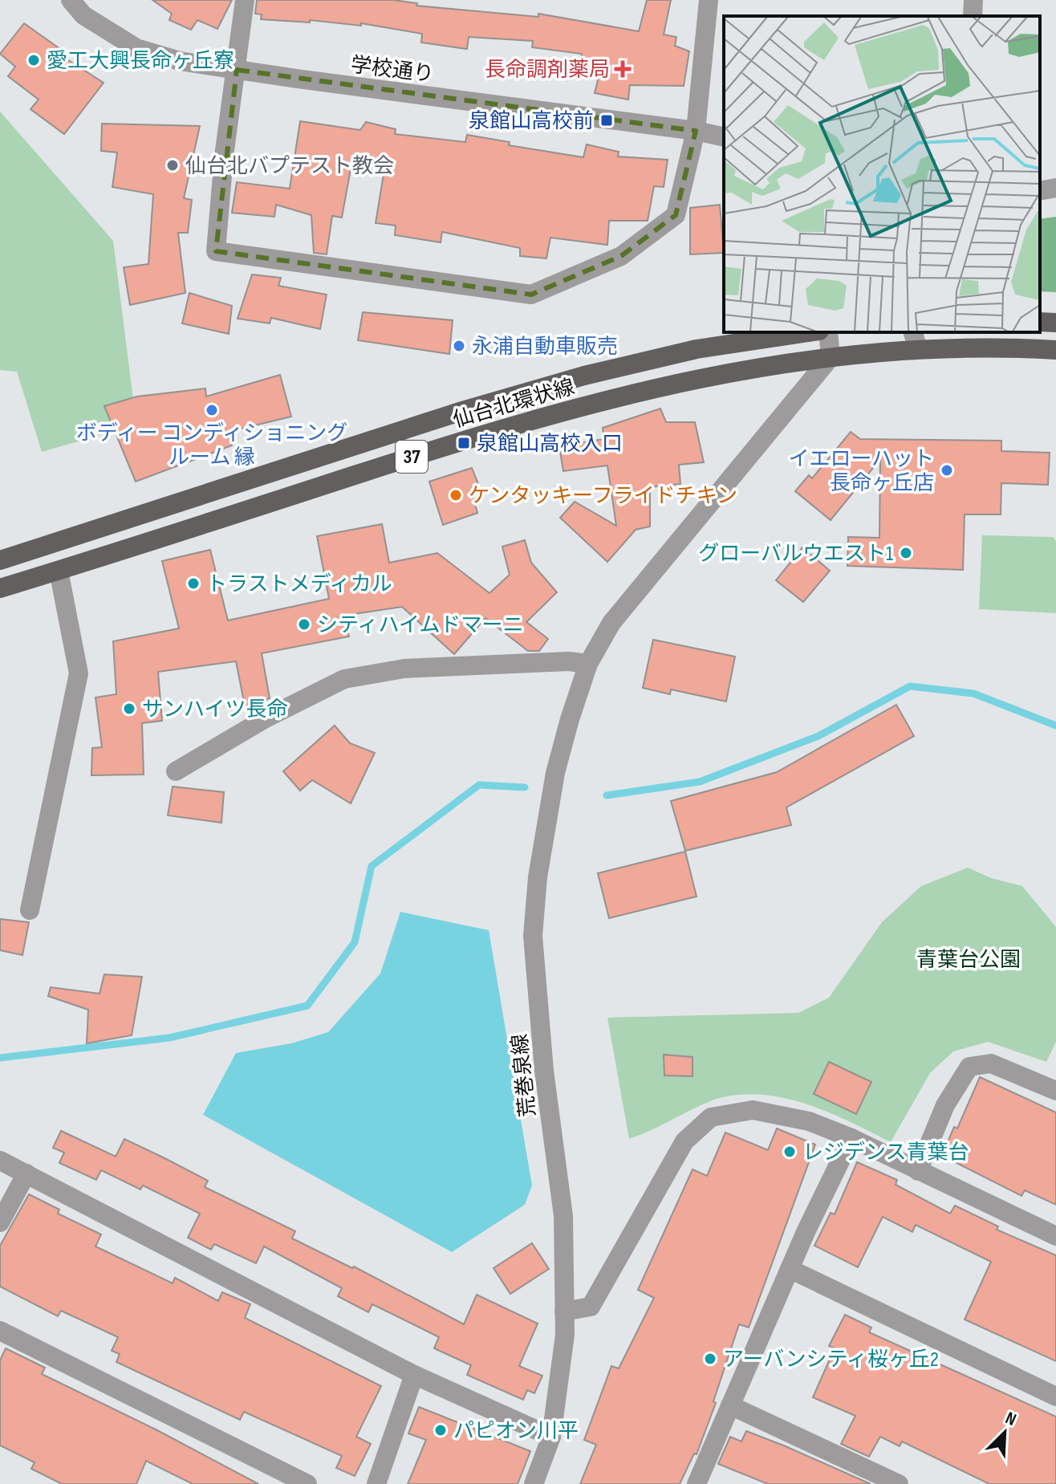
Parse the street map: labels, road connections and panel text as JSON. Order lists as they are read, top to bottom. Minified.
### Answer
{"streets":{"main road":["仙台北環状線","37"],"street":["学校通り","荒巻泉線"]},"crossings":[["仙台北環状線","荒巻泉線"]],"parks":["青葉台公園"],"places":{"other":["愛工大興長命ヶ丘寮","仙台北バプテスト教会","永浦自動車販売","ボディー コンディショニング ルーム 縁","イエローハット 長命ヶ丘店","ケンタッキーフライドチキン","グローバルウエスト1","トラストメディカル","シティハイムドマーニ","サンハイツ長命","レジデンス青葉台","アーバンシティ桜ヶ丘2","パピオン川平"],"health":["長命調剤薬局"],"transit":["泉館山高校前","泉館山高校入口"]},"north":"top right"}
